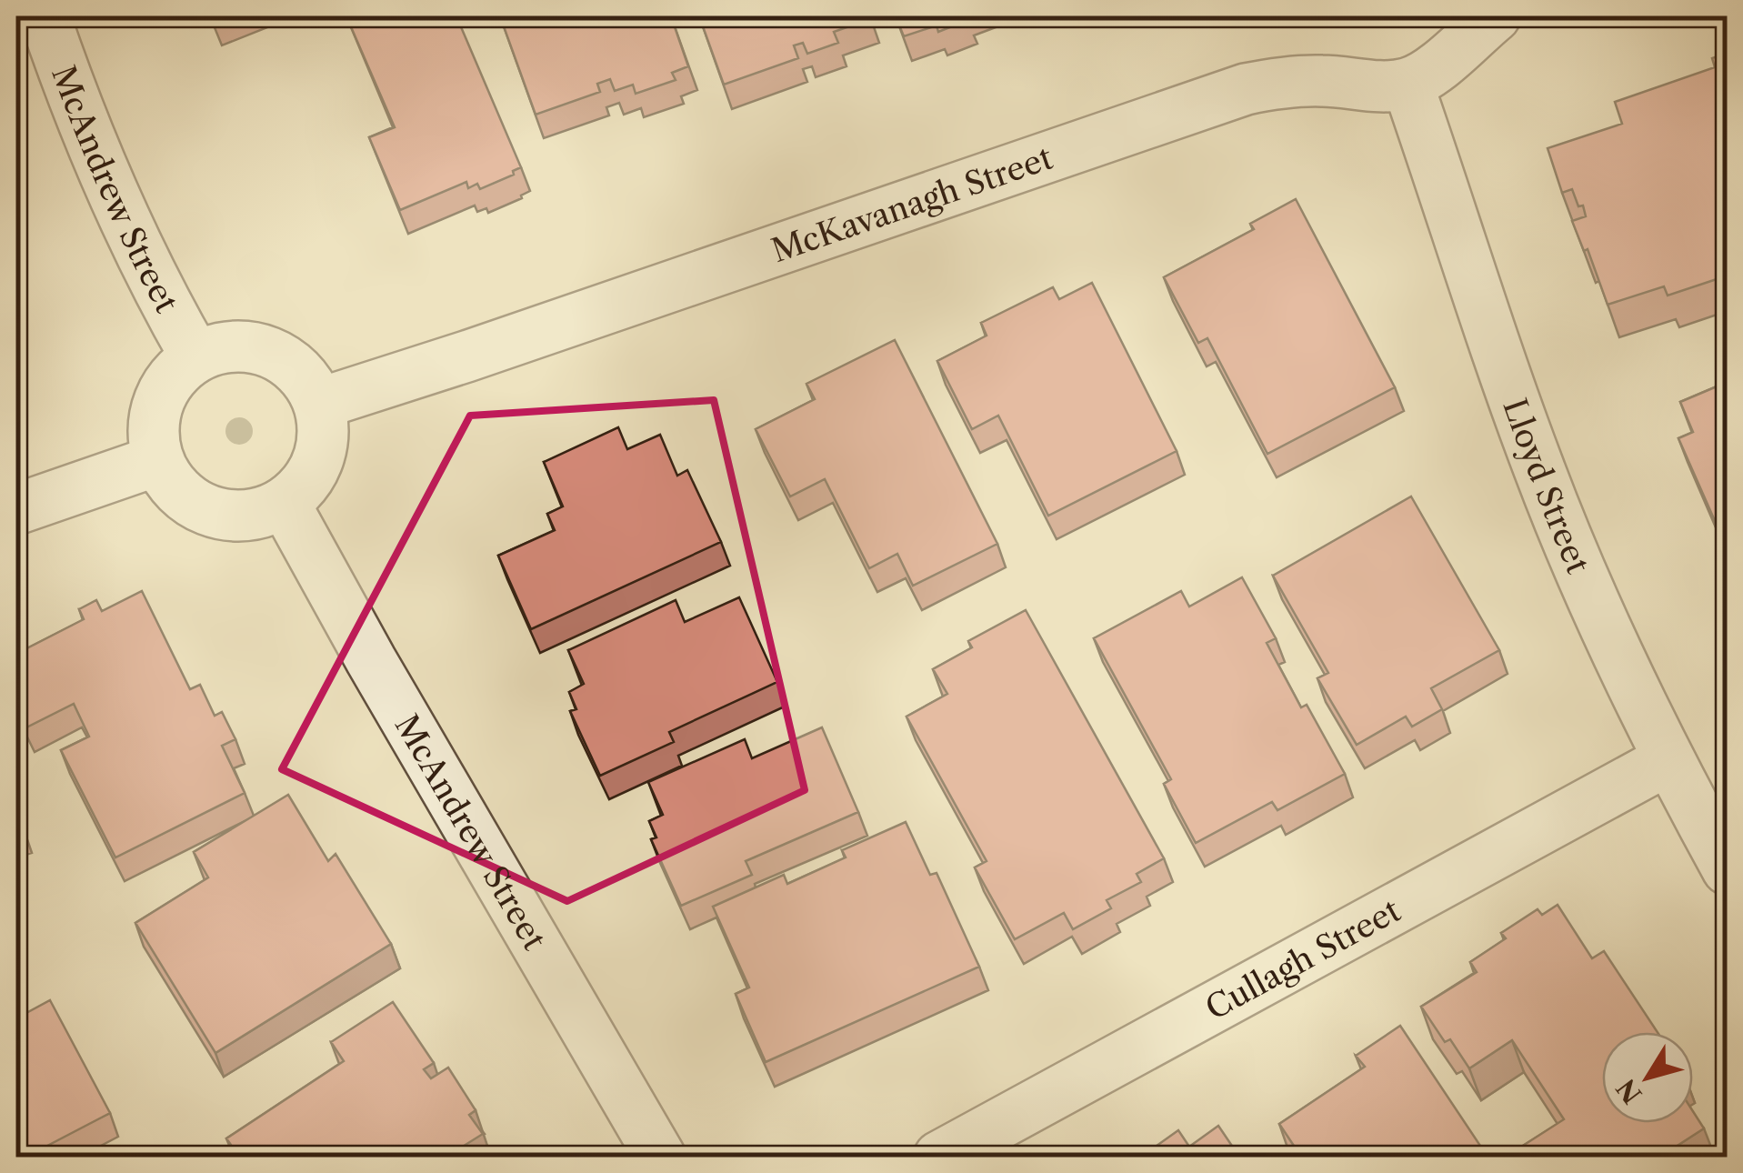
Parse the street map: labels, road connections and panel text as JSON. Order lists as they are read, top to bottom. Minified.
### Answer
{"streets":{"street":["McAndrew Street","McKavanagh Street","Lloyd Street","Cullagh Street"]},"crossings":[["McAndrew Street","McKavanagh Street"],["McKavanagh Street","Lloyd Street"],["Lloyd Street","Cullagh Street"]],"north":"bottom left"}
